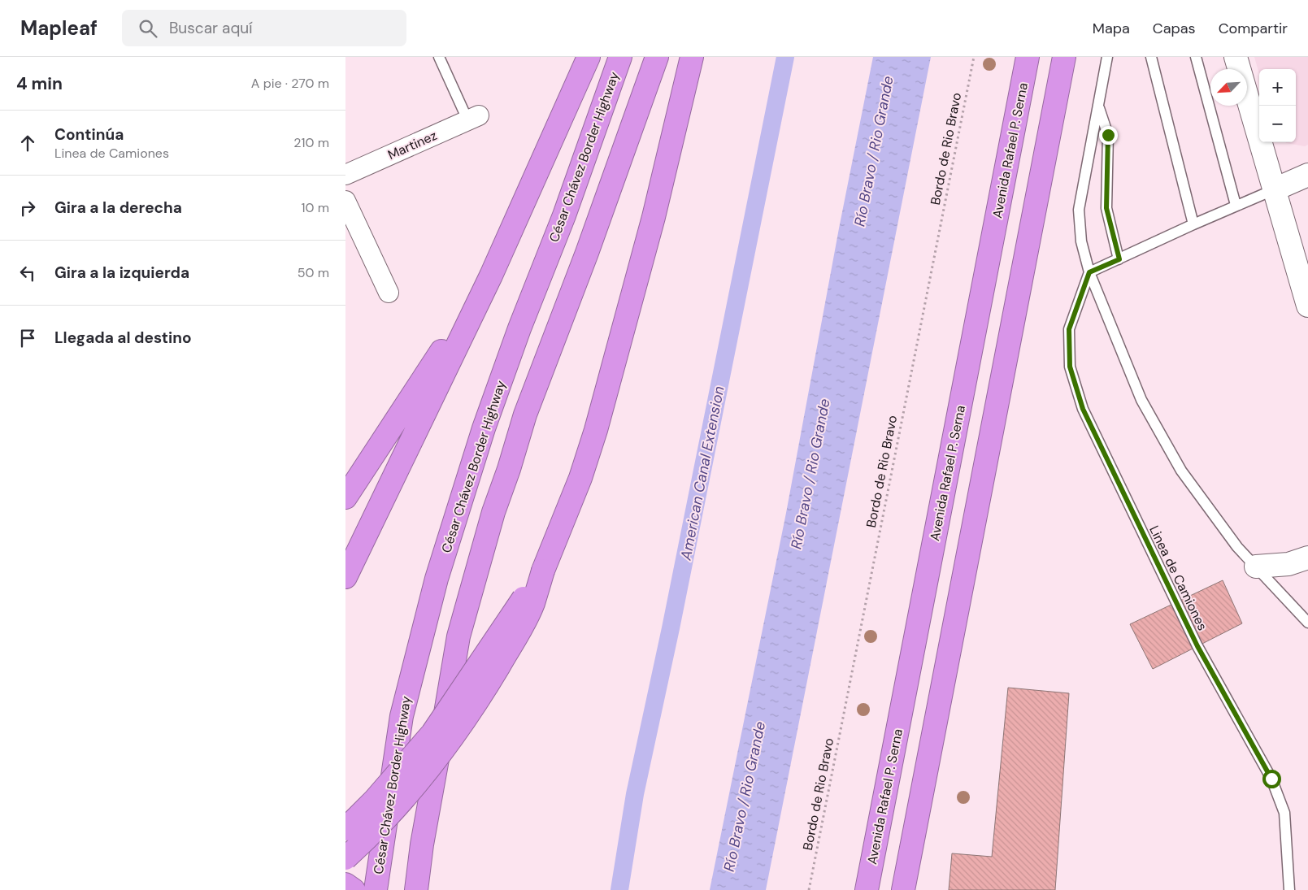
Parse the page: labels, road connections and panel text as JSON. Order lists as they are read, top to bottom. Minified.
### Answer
{"streets":{"highway":["Avenida Rafael P. Serna","César Chávez Border Highway"],"street":["Martinez"],"lane":["Linea de Camiones"],"path":["Bordo de Rio Bravo"]},"water":["Río Bravo / Rio Grande","American Canal Extension"],"north":"bottom left","page":{"header":"Mapleaf","search":"Buscar aquí","nav":["Mapa","Capas","Compartir"],"heading":["4 min","A pie · 270 m"],"map_buttons":["+","−"],"list":[["Continúa","Linea de Camiones","210 m"],["Gira a la derecha","10 m"],["Gira a la izquierda","50 m"],"Llegada al destino"]}}
